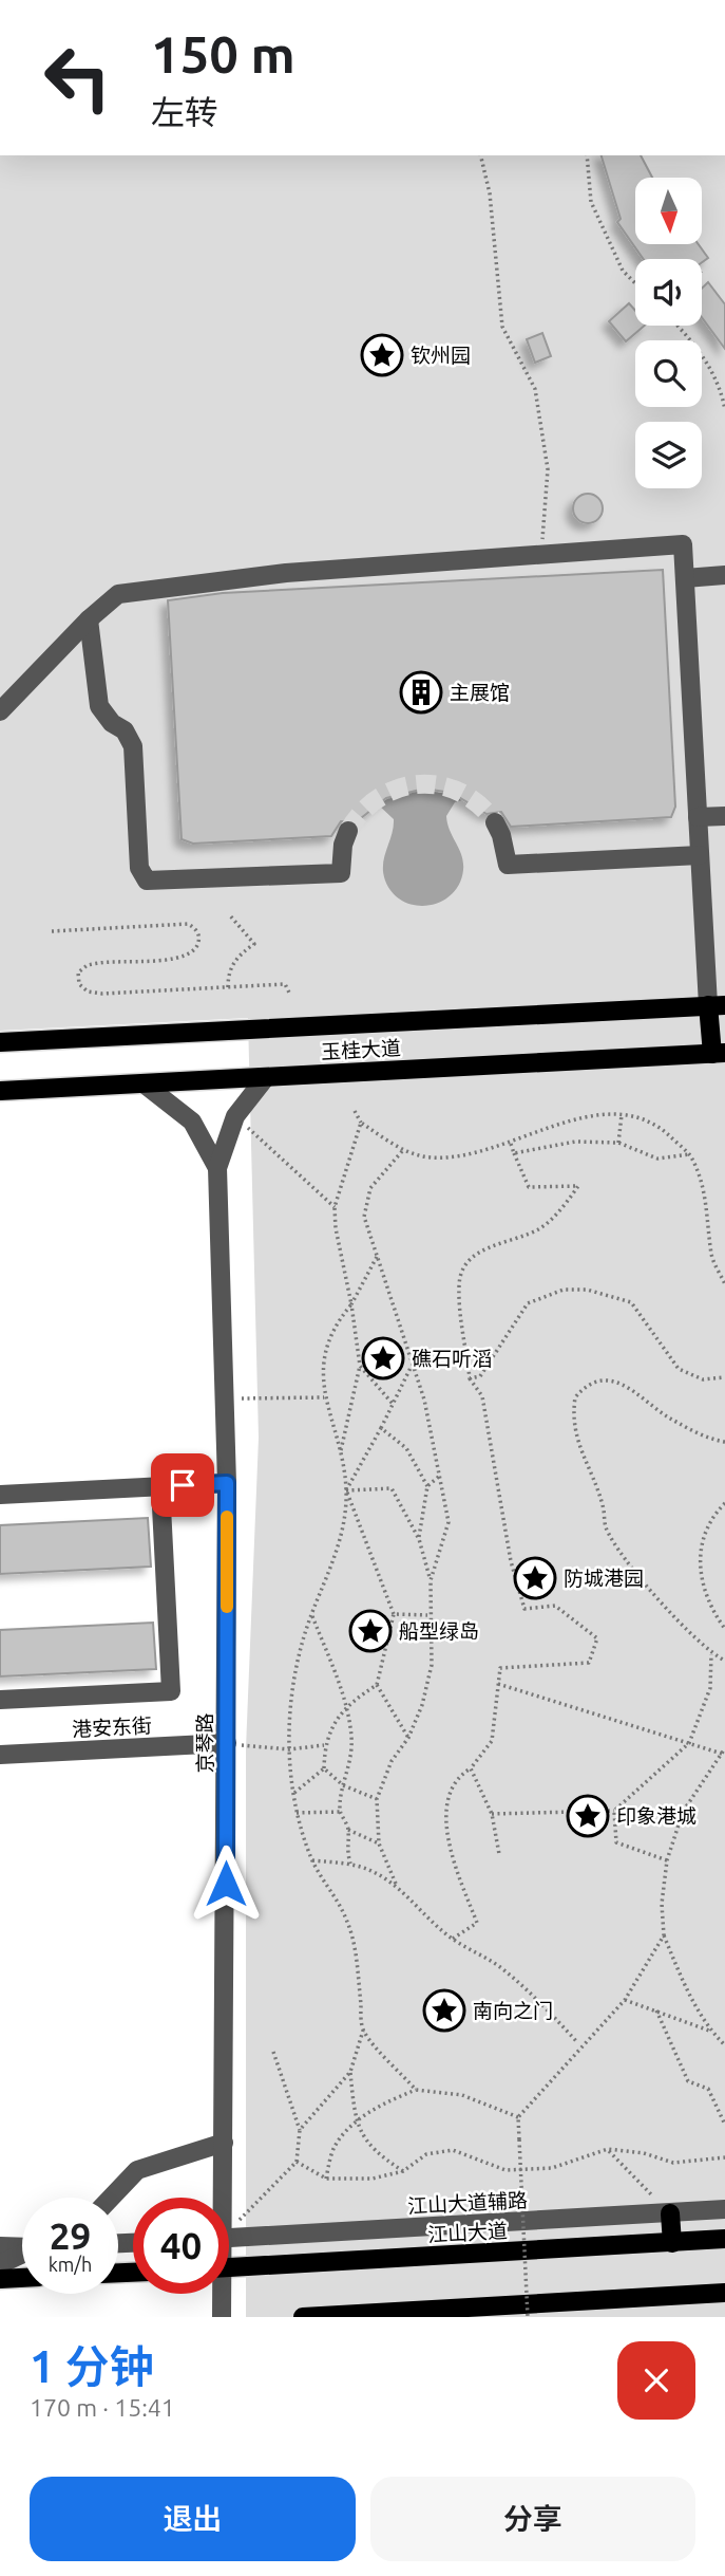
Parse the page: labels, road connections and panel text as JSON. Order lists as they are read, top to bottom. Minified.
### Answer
{"streets":{"main road":["玉桂大道","江山大道"],"street":["港安东街","京琴路","江山大道辅路"]},"crossings":[["港安东街","京琴路"]],"places":{"place":["钦州园","礁石听滔","防城港园","船型绿岛","印象港城","南向之门"],"building":["主展馆"]},"north":"bottom","page":{"turn":["150 m","左转"],"speed":"29 km/h","limit":"40","heading":["1 分钟","170 m · 15:41"],"buttons":["退出","分享"]}}
